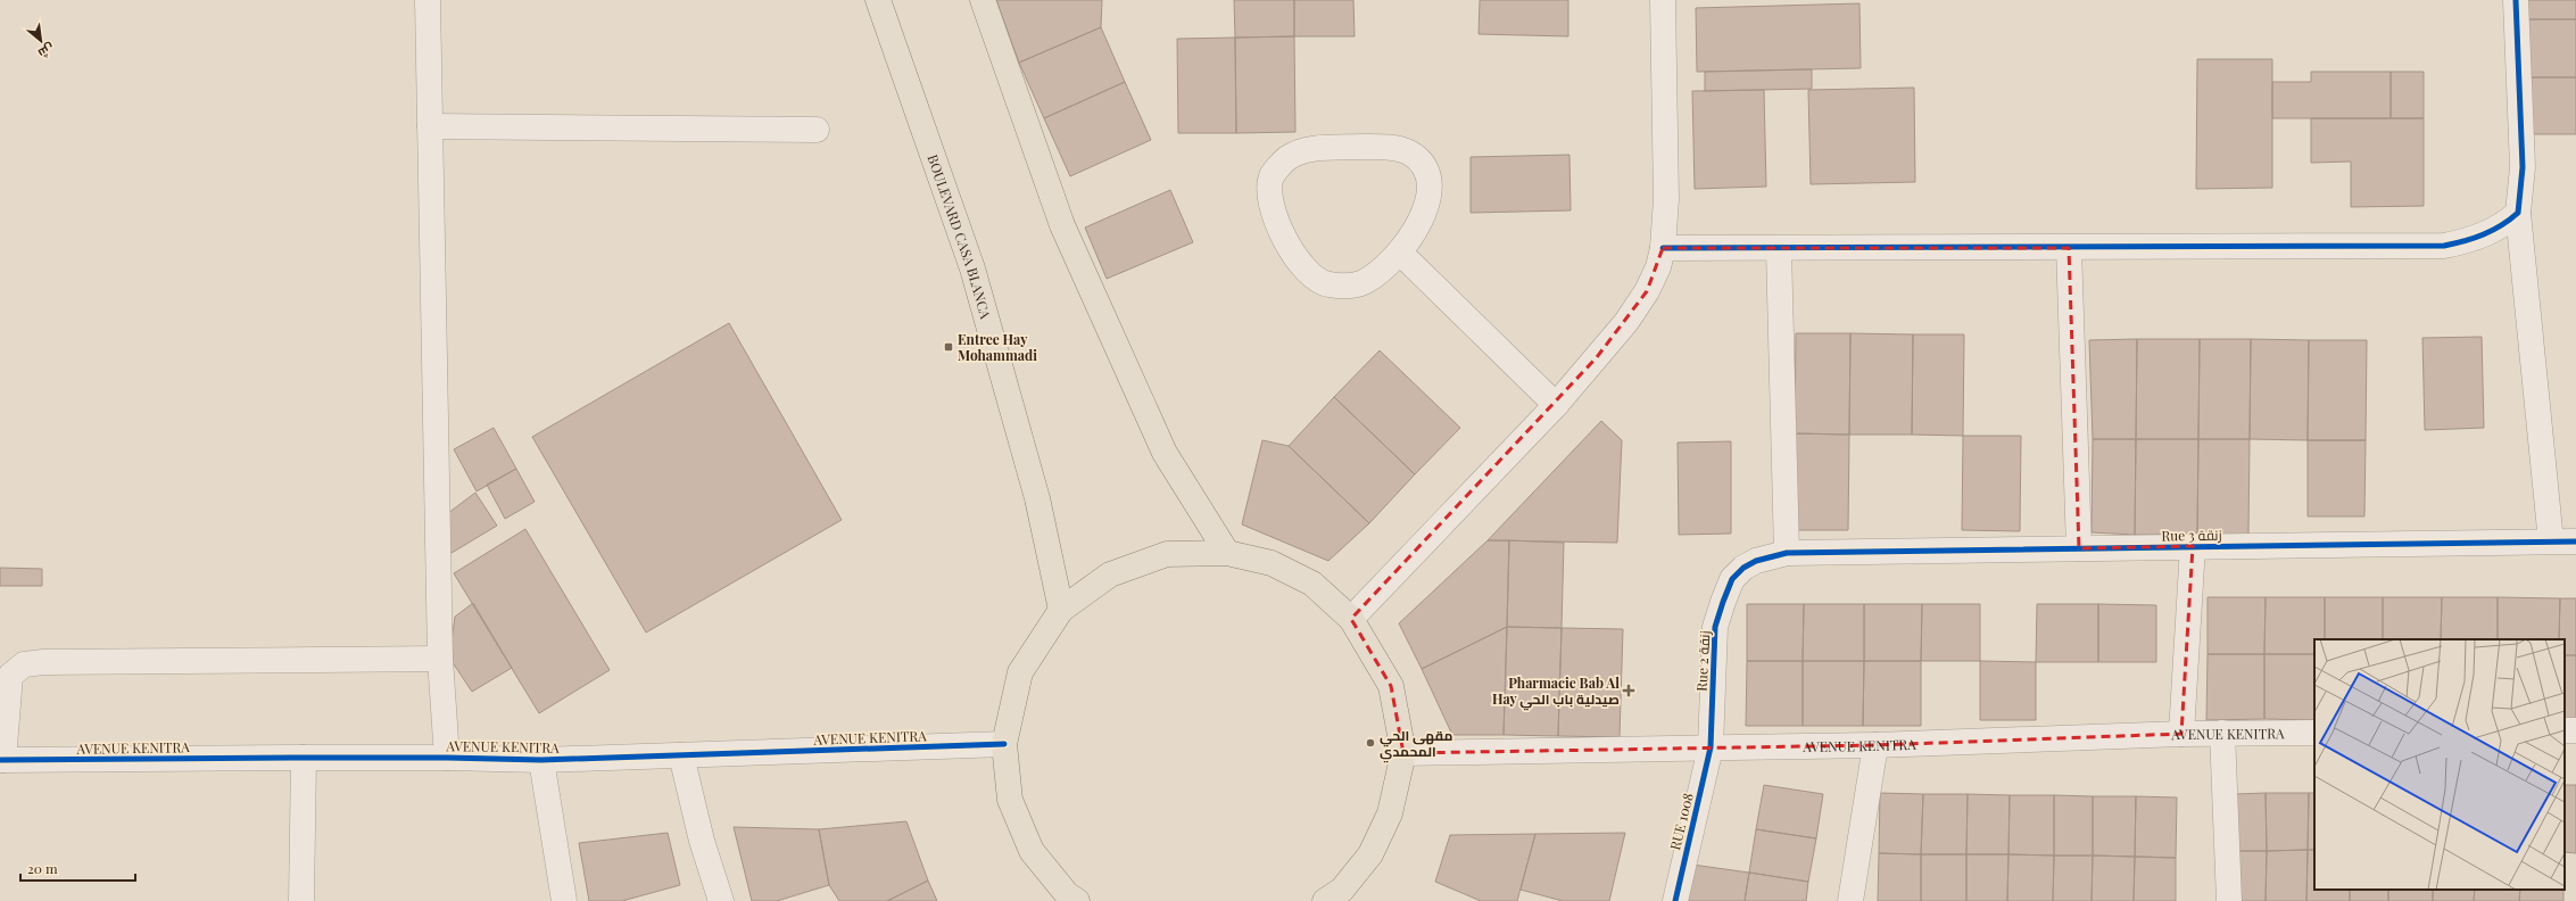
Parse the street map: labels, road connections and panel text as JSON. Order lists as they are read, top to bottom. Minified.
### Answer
{"streets":{"main road":["BOULEVARD CASA BLANCA"],"street":["Rue 3 زنقة","Rue 2 زنقة","AVENUE KENITRA","RUE 1008"]},"crossings":[["Rue 3 زنقة","Rue 2 زنقة"],["Rue 2 زنقة","AVENUE KENITRA"],["Rue 2 زنقة","RUE 1008"],["AVENUE KENITRA","RUE 1008"]],"places":{"transit":["Entree Hay Mohammadi"],"health":["Pharmacie Bab Al Hay صيدلية باب الحي"],"other":["مقهى الحي المحمدي"]},"scale_bar":"20 m","north":"bottom right"}
